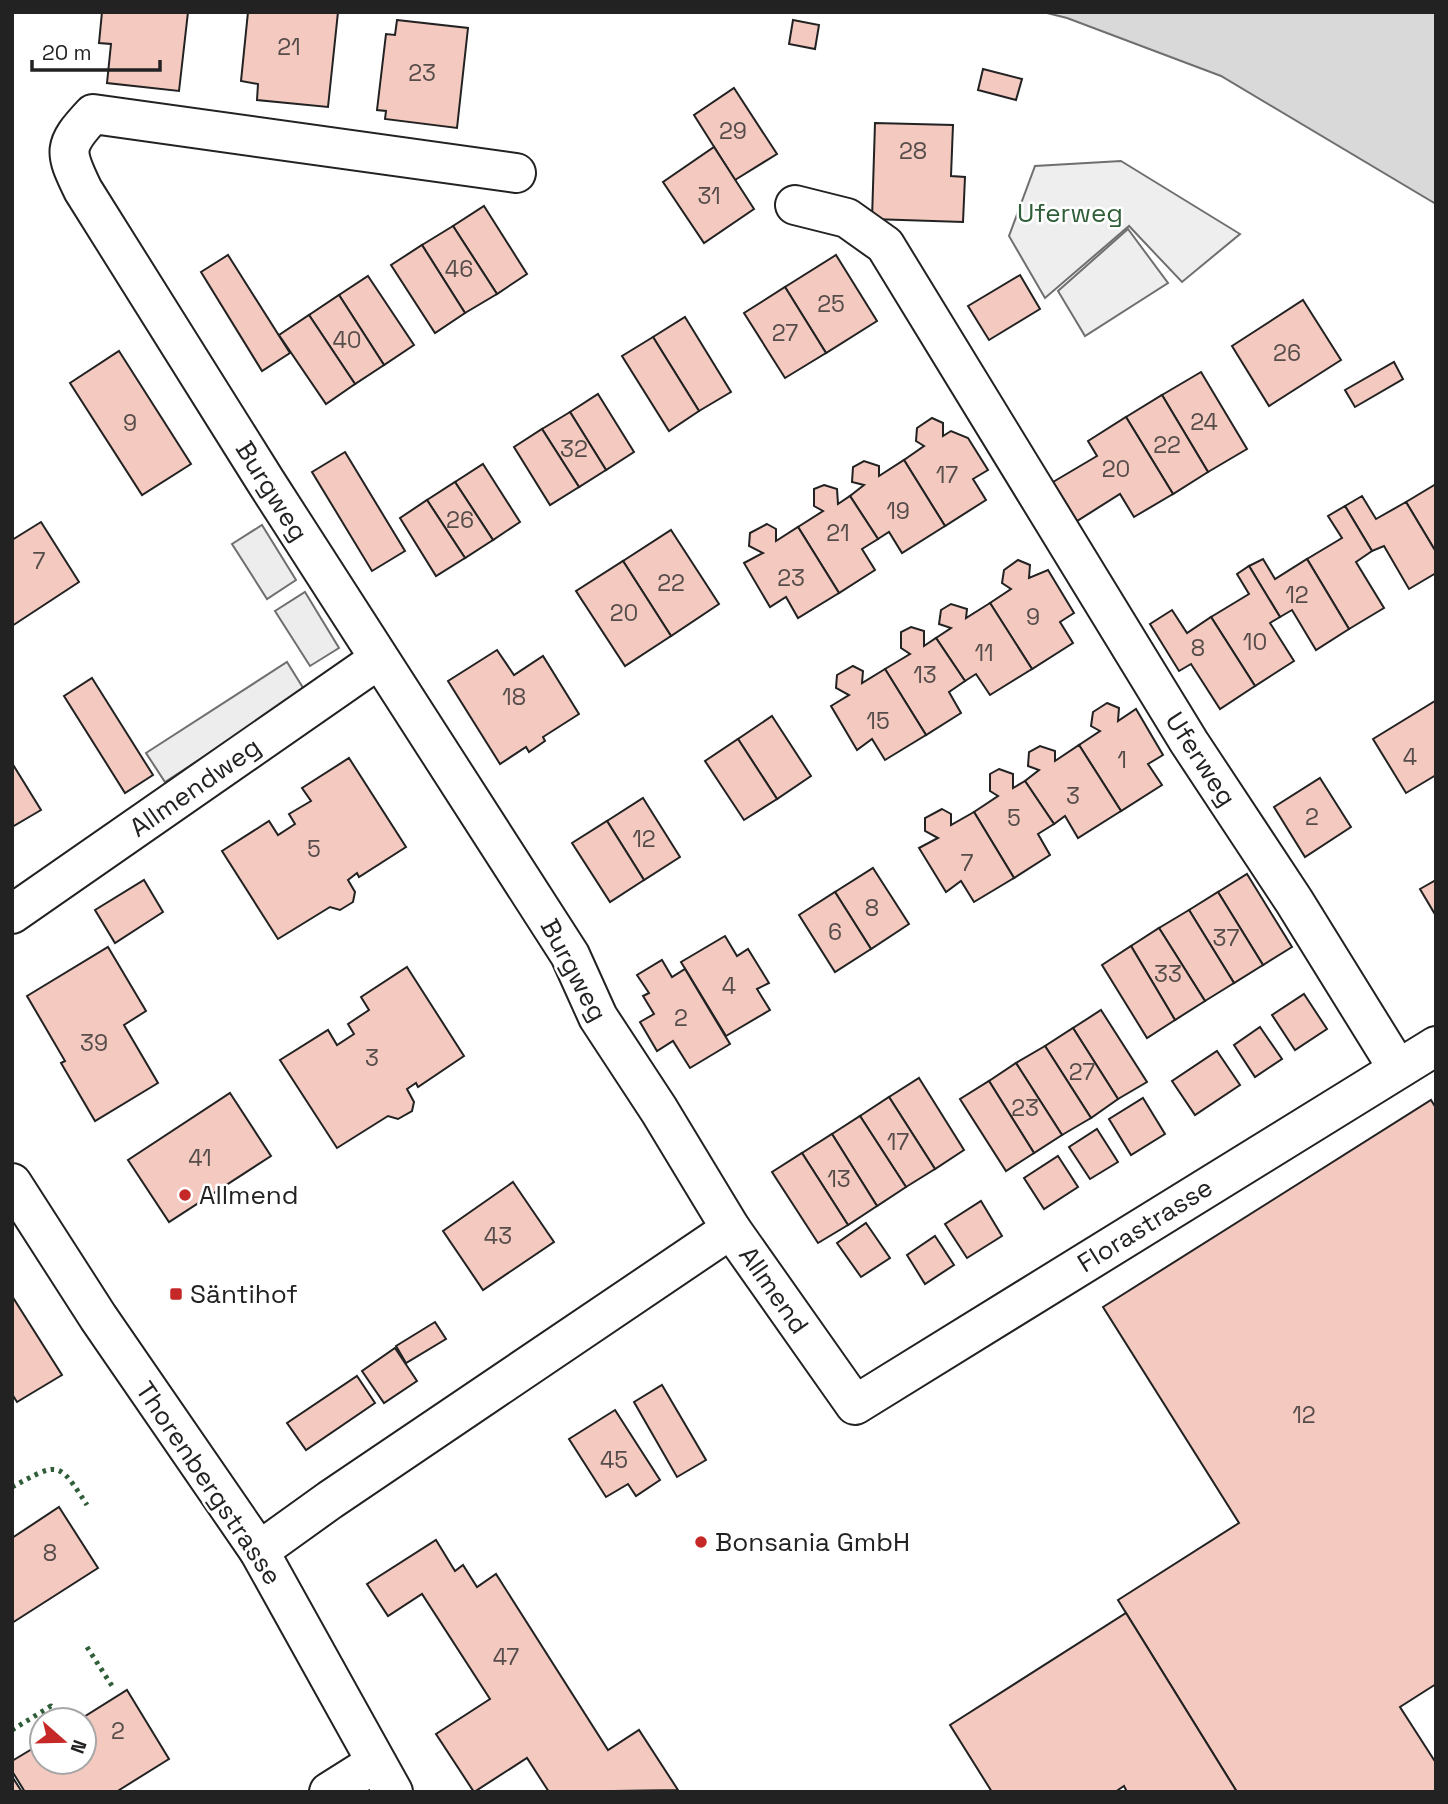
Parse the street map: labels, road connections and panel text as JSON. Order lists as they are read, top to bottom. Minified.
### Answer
{"streets":{"street":["Burgweg","Uferweg","Allmendweg","Florastrasse","Allmend","Thorenbergstrasse"]},"crossings":[["Burgweg","Allmendweg"],["Burgweg","Allmend"],["Uferweg","Florastrasse"],["Florastrasse","Allmend"],["Allmend","Thorenbergstrasse"]],"parks":["Uferweg"],"places":{"other":["Allmend","Bonsania GmbH"],"transit":["Säntihof"]},"house_numbers":["21","23","29","28","31","46","25","27","40","26","24","9","22","32","20","17","19","26","21","7","23","22","12","20","9","10","8","11","13","18","15","4","1","3","2","5","12","5","7","8","6","37","33","4","2","39","3","27","23","17","41","13","43","12","45","8","47","2"],"scale_bar":"20 m","north":"right"}
